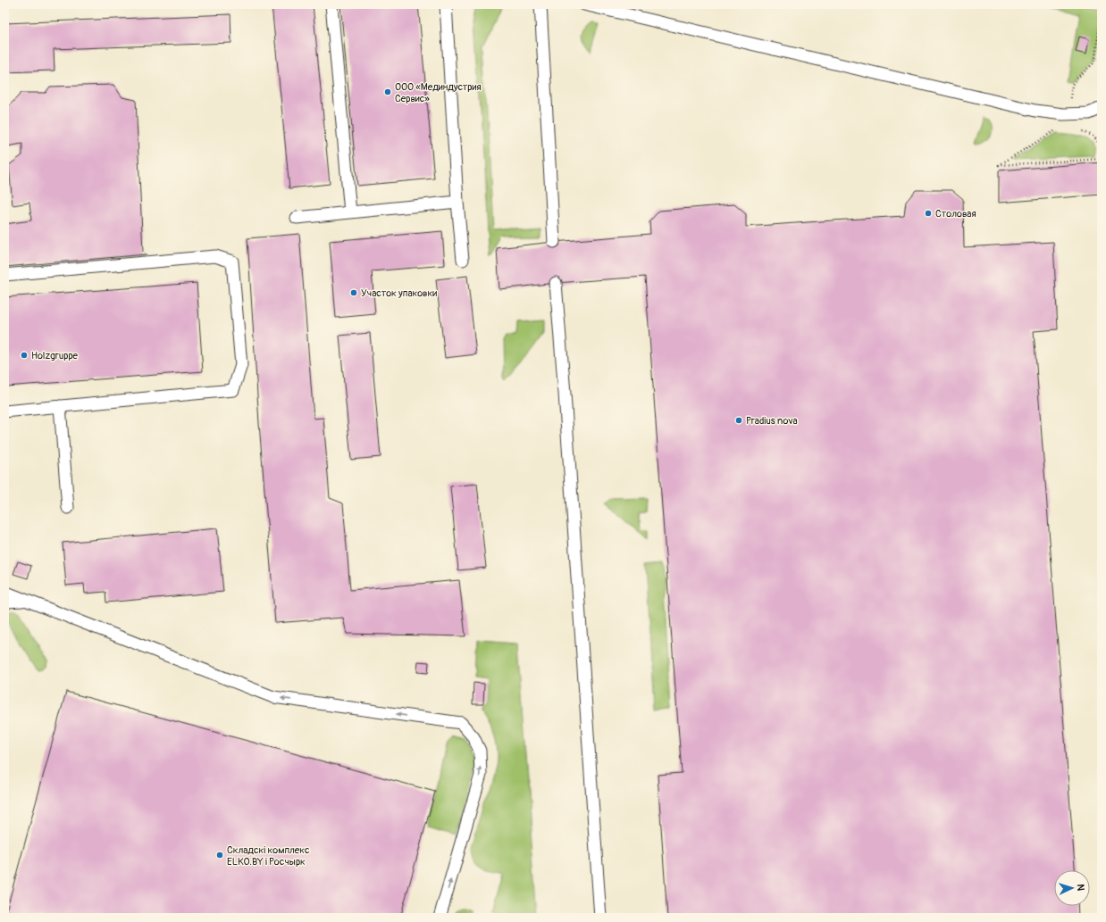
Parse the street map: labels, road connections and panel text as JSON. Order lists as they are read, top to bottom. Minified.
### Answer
{"places":["ООО «Мединдустрия Сервис»","Столовая","Участок упаковки","Holzgruppe","Pradius nova","Складскі комплекс ELKO.BY і Росчырк"],"north":"right"}
